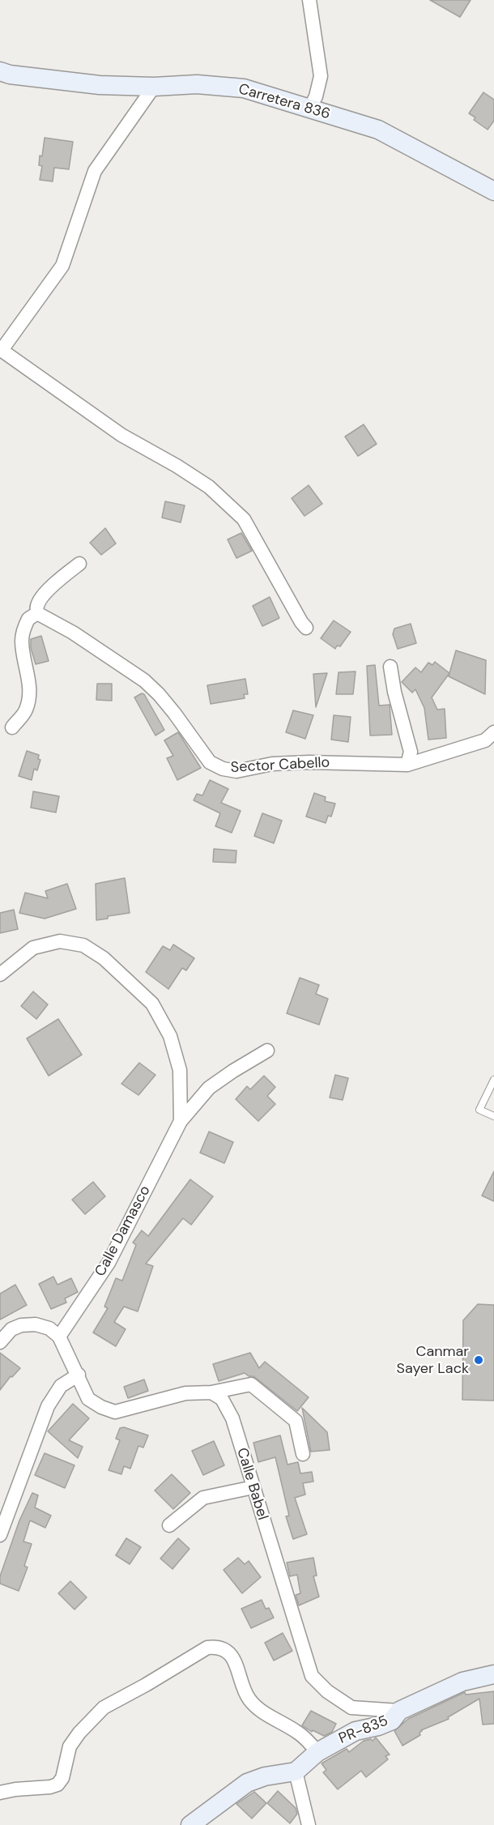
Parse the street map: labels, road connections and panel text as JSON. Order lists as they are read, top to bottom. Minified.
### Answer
{"streets":{"street":["Carretera 836","Sector Cabello","Calle Damasco","Calle Babel","PR-835"]},"crossings":[["Calle Babel","PR-835"]],"places":["Canmar Sayer Lack"]}
